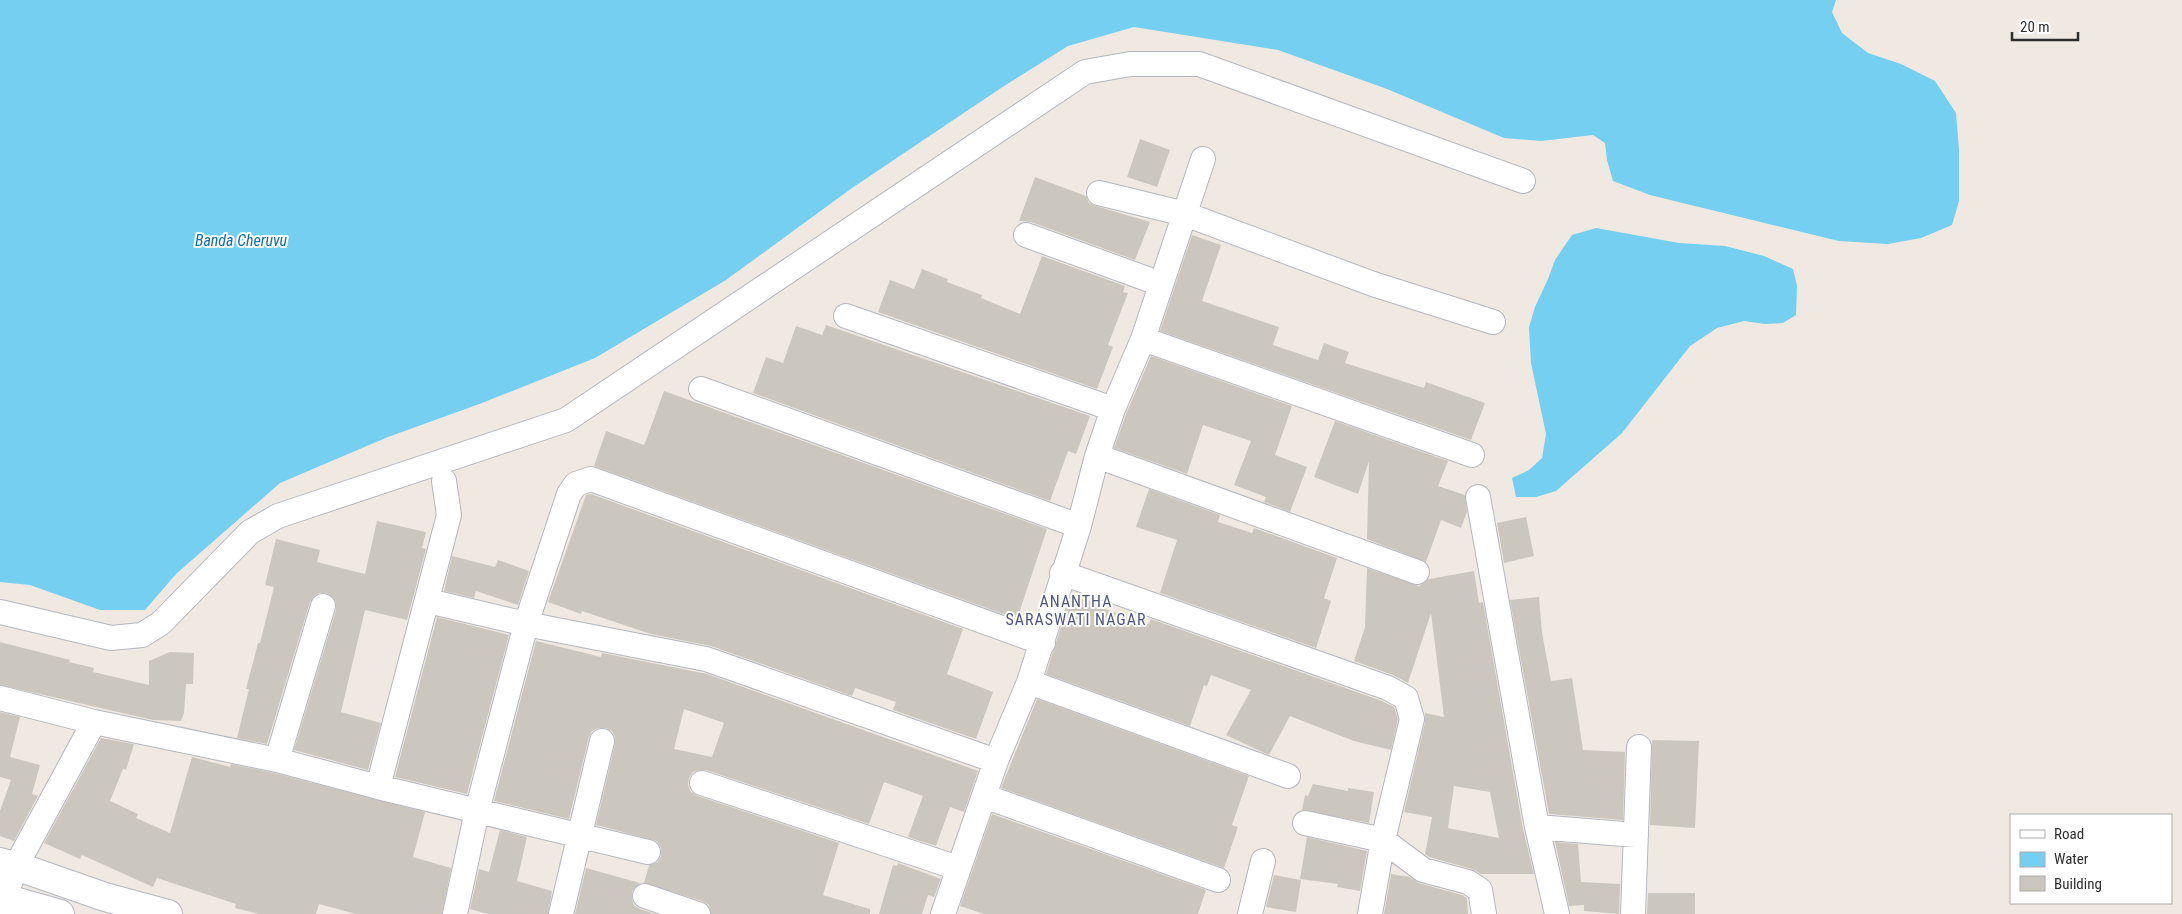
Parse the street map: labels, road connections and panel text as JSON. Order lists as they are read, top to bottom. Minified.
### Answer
{"districts":["ANANTHA SARASWATI NAGAR"],"water":["Banda Cheruvu"],"legend":["Road","Water","Building"],"scale_bar":"20 m"}
